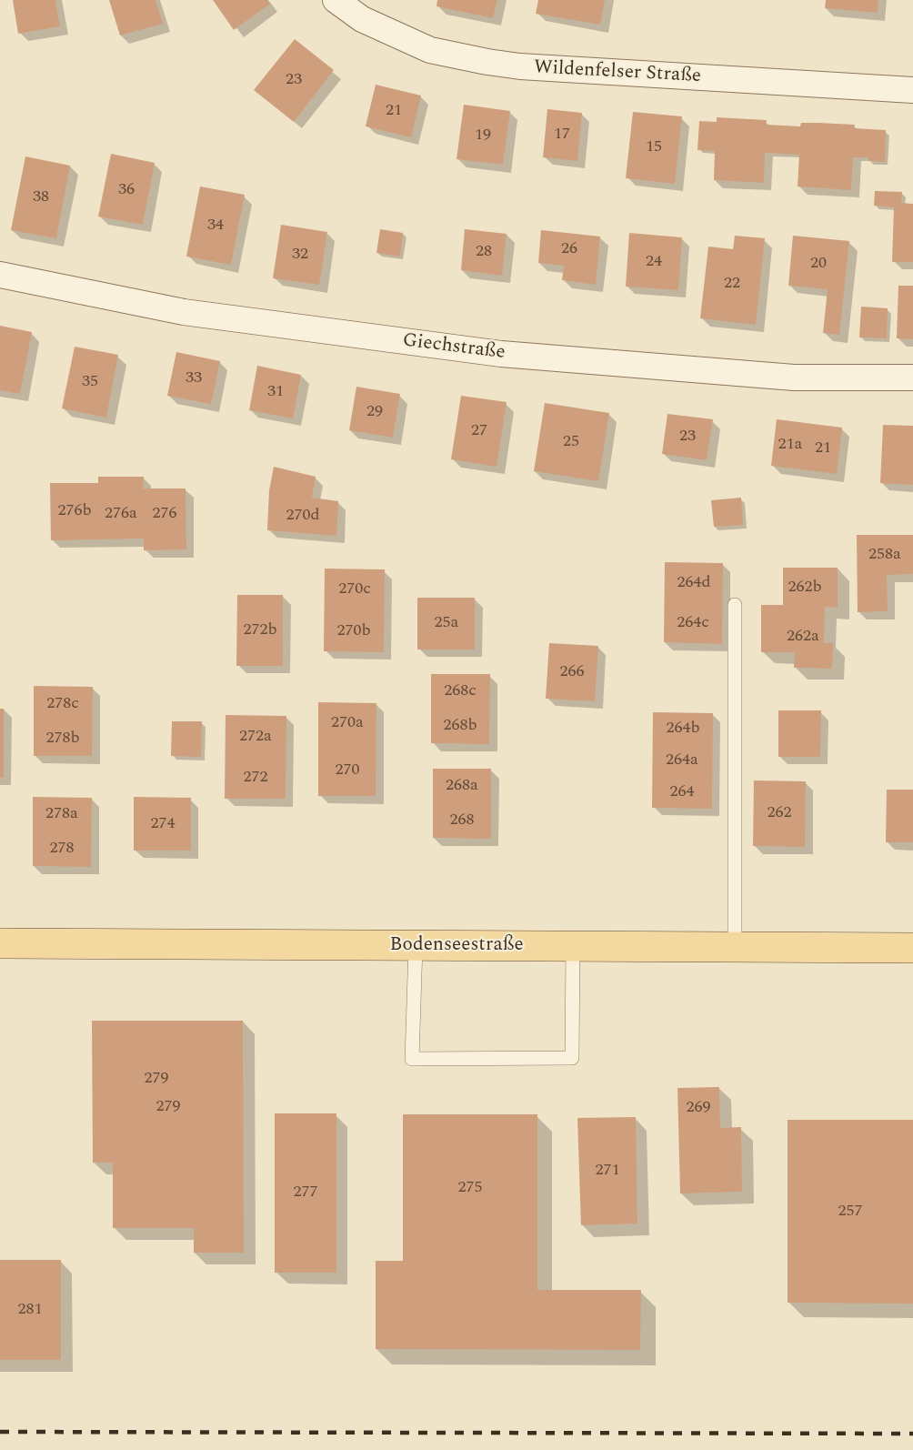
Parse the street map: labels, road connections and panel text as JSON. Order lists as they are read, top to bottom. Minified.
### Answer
{"streets":{"main road":["Bodenseestraße"],"street":["Wildenfelser Straße","Giechstraße"]},"house_numbers":["23","21","17","19","15","36","38","34","26","28","32","24","20","22","33","35","31","29","27","23","25","21a","21","276b","276a","276","270d","258a","264d","262b","270c","25a","264c","272b","270b","262a","266","268c","278c","270a","268b","264b","272a","278b","264a","270","272","268a","264","262","278a","268","274","278","279","279","269","271","275","277","257","281"]}
